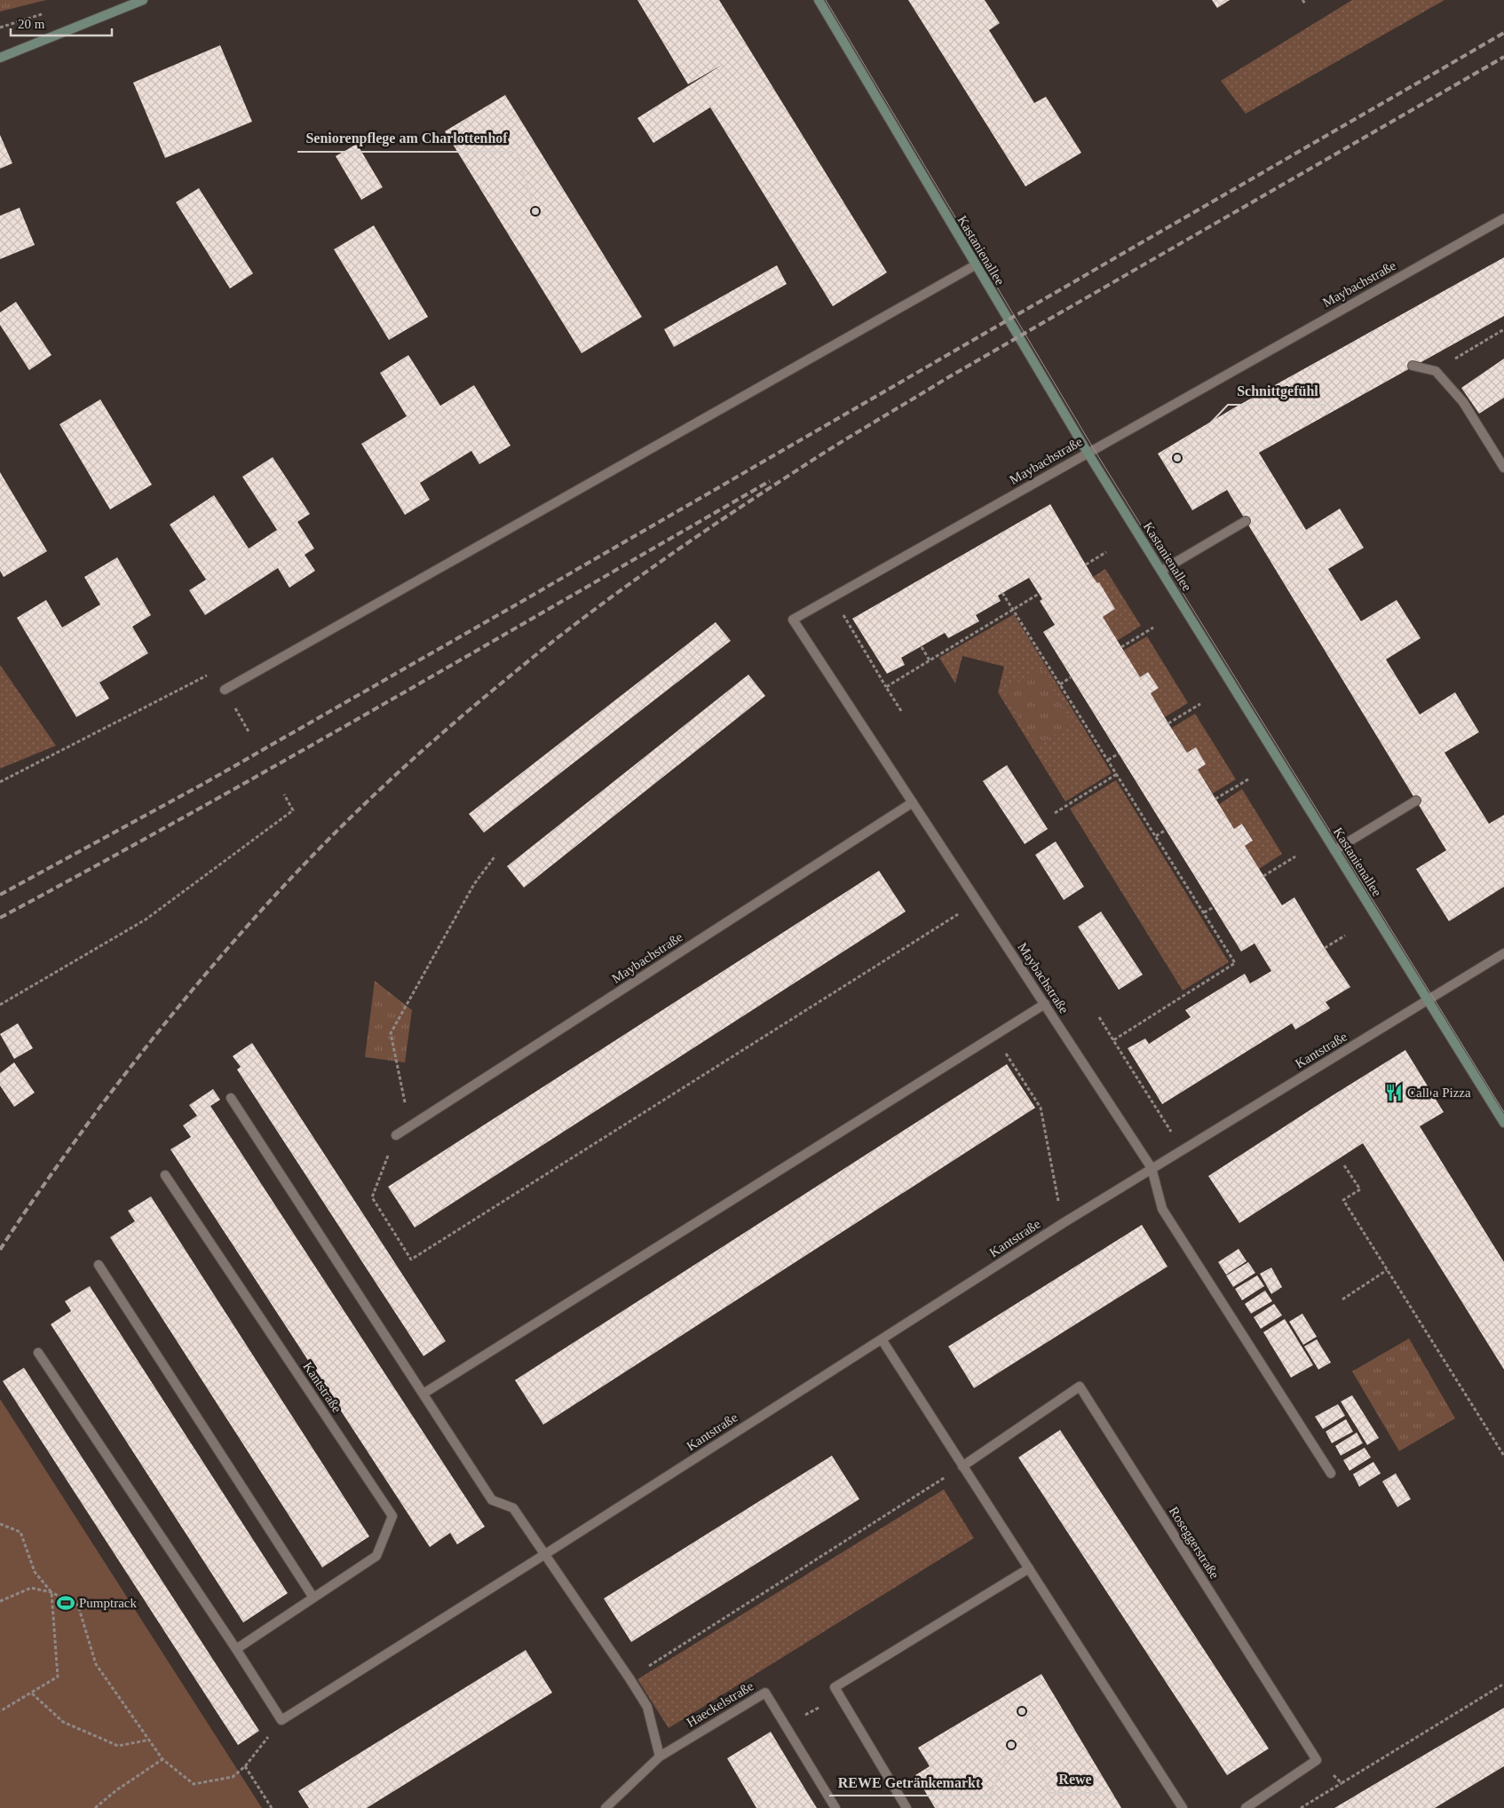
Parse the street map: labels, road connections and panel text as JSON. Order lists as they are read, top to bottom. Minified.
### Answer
{"streets":{"street":["Kastanienallee","Maybachstraße","Kantstraße","Roseggerstraße","Haeckelstraße"]},"crossings":[["Kastanienallee","Maybachstraße"],["Kastanienallee","Kantstraße"],["Maybachstraße","Kantstraße"]],"places":{"other":["Seniorenpflege am Charlottenhof","Schnittgefühl","Rewe","REWE Getränkemarkt"],"restaurant":["Call a Pizza"],"sports":["Pumptrack"]},"scale_bar":"20 m"}
